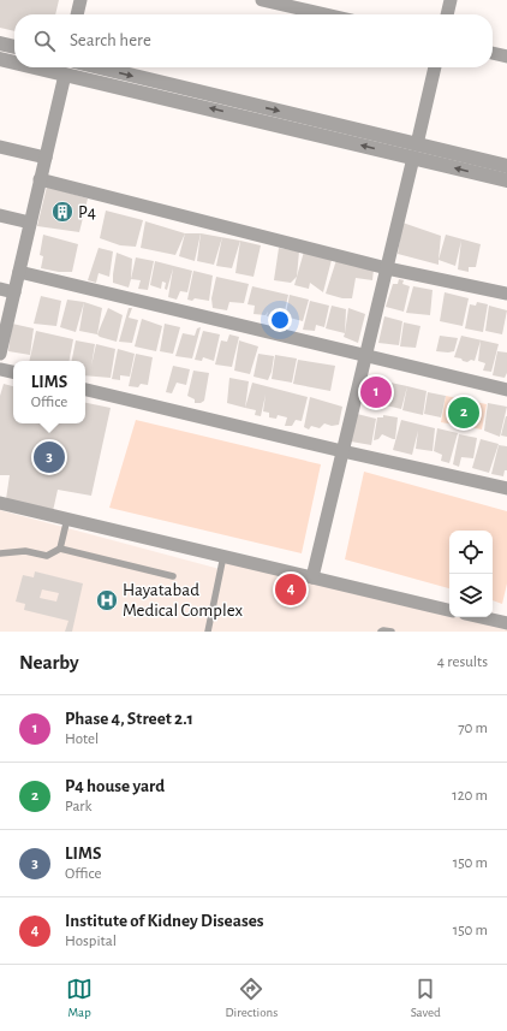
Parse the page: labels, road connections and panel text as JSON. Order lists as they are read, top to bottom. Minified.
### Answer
{"places":{"building":["P4"],"hospital":["Hayatabad Medical Complex"]},"page":{"search":"Search here","popup":["LIMS","Office"],"pins":["1","2","3","4"],"heading":["Nearby","4 results"],"list":[{"mark":"1","name":"Phase 4, Street 2.1","note":"Hotel","value":"70 m"},{"mark":"2","name":"P4 house yard","note":"Park","value":"120 m"},{"mark":"3","name":"LIMS","note":"Office","value":"150 m"},{"mark":"4","name":"Institute of Kidney Diseases","note":"Hospital","value":"150 m"}],"nav":["Map","Directions","Saved"]}}
